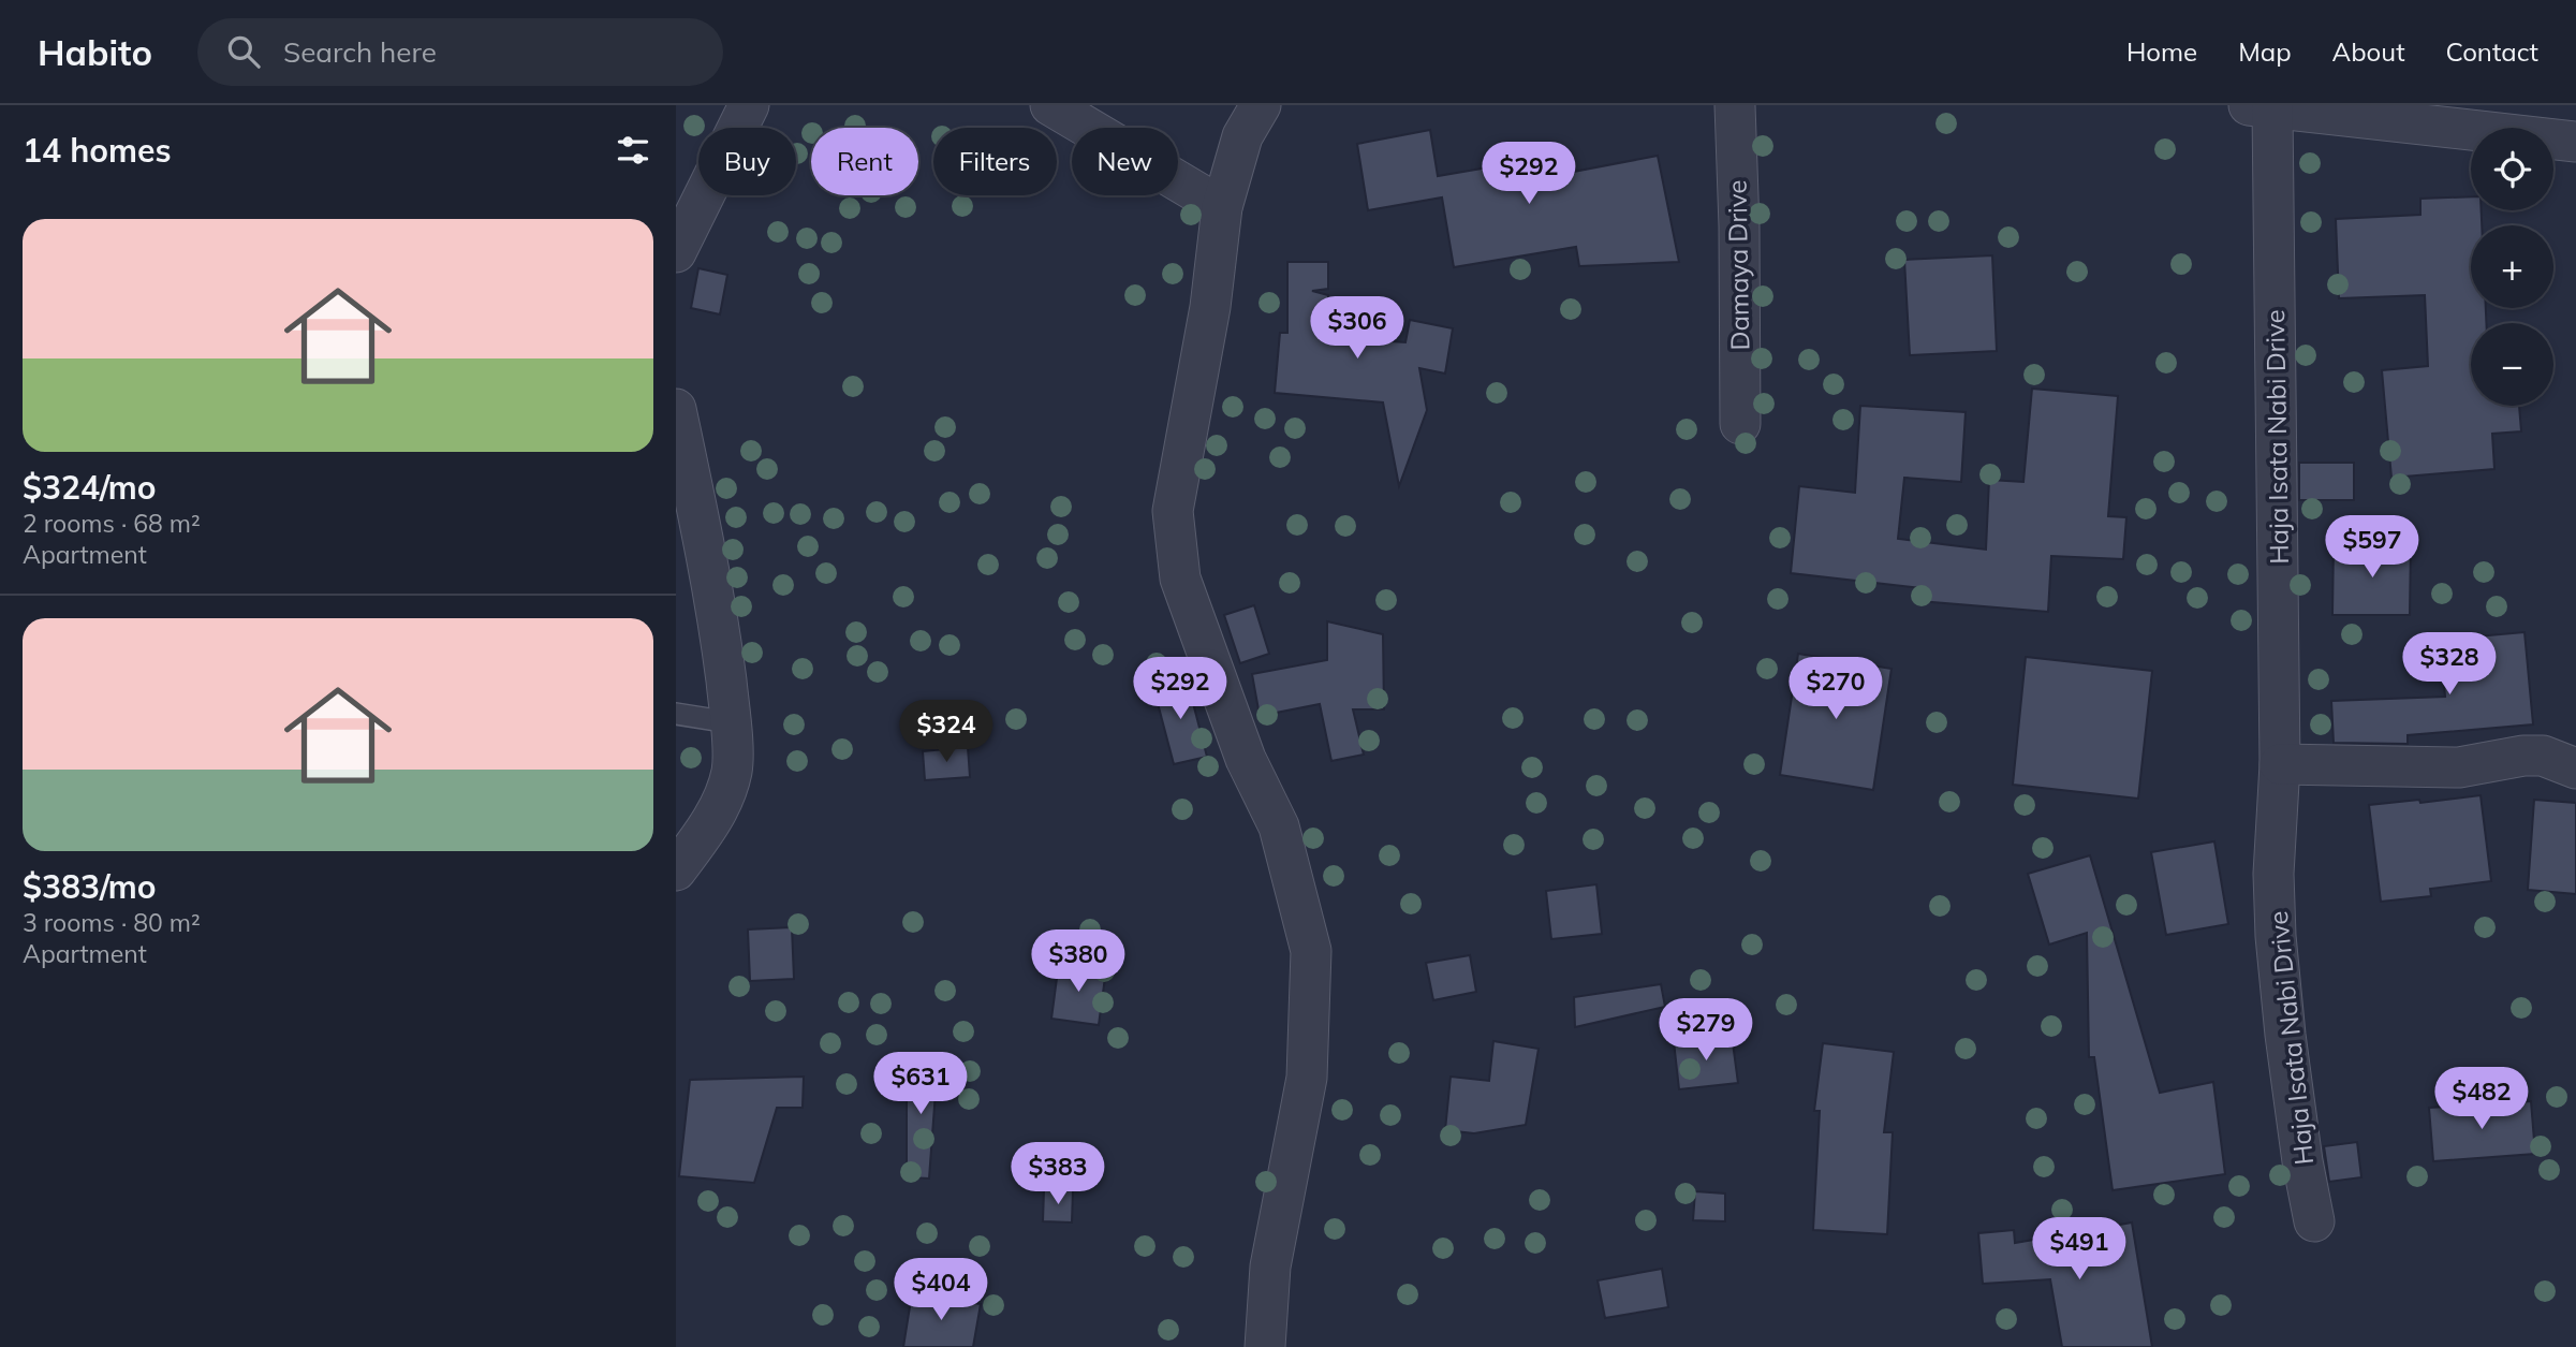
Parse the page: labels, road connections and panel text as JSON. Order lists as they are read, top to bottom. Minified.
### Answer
{"streets":{"street":["Damaya Drive","Haja Isata Nabi Drive"]},"page":{"header":"Habito","search":"Search here","nav":["Home","Map","About","Contact"],"heading":"14 homes","map_buttons":["+","−"],"chip":["Buy","Rent","Filters","New"],"price":["$292","$306","$597","$328","$292","$270","$324","$380","$279","$631","$482","$383","$491","$404"],"list":[{"name":"$324/mo","note":"2 rooms · 68 m² · Apartment"},{"name":"$383/mo","note":"3 rooms · 80 m² · Apartment"}]}}
